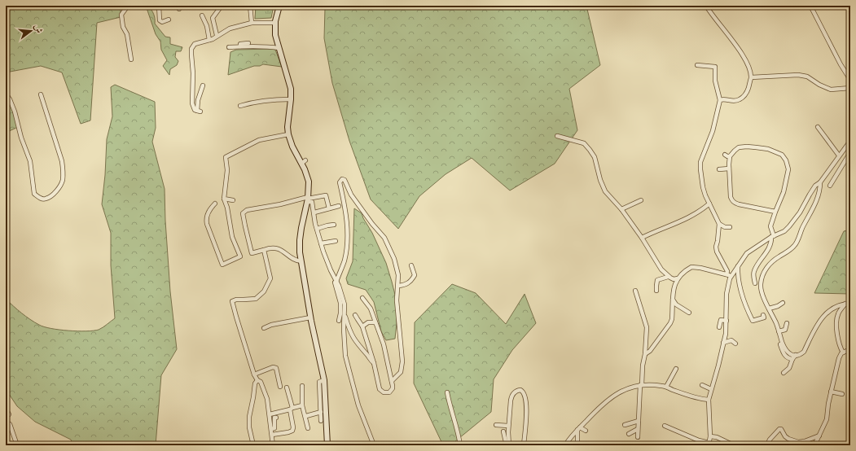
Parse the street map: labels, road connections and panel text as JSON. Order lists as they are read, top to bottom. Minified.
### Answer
{"north":"right"}
